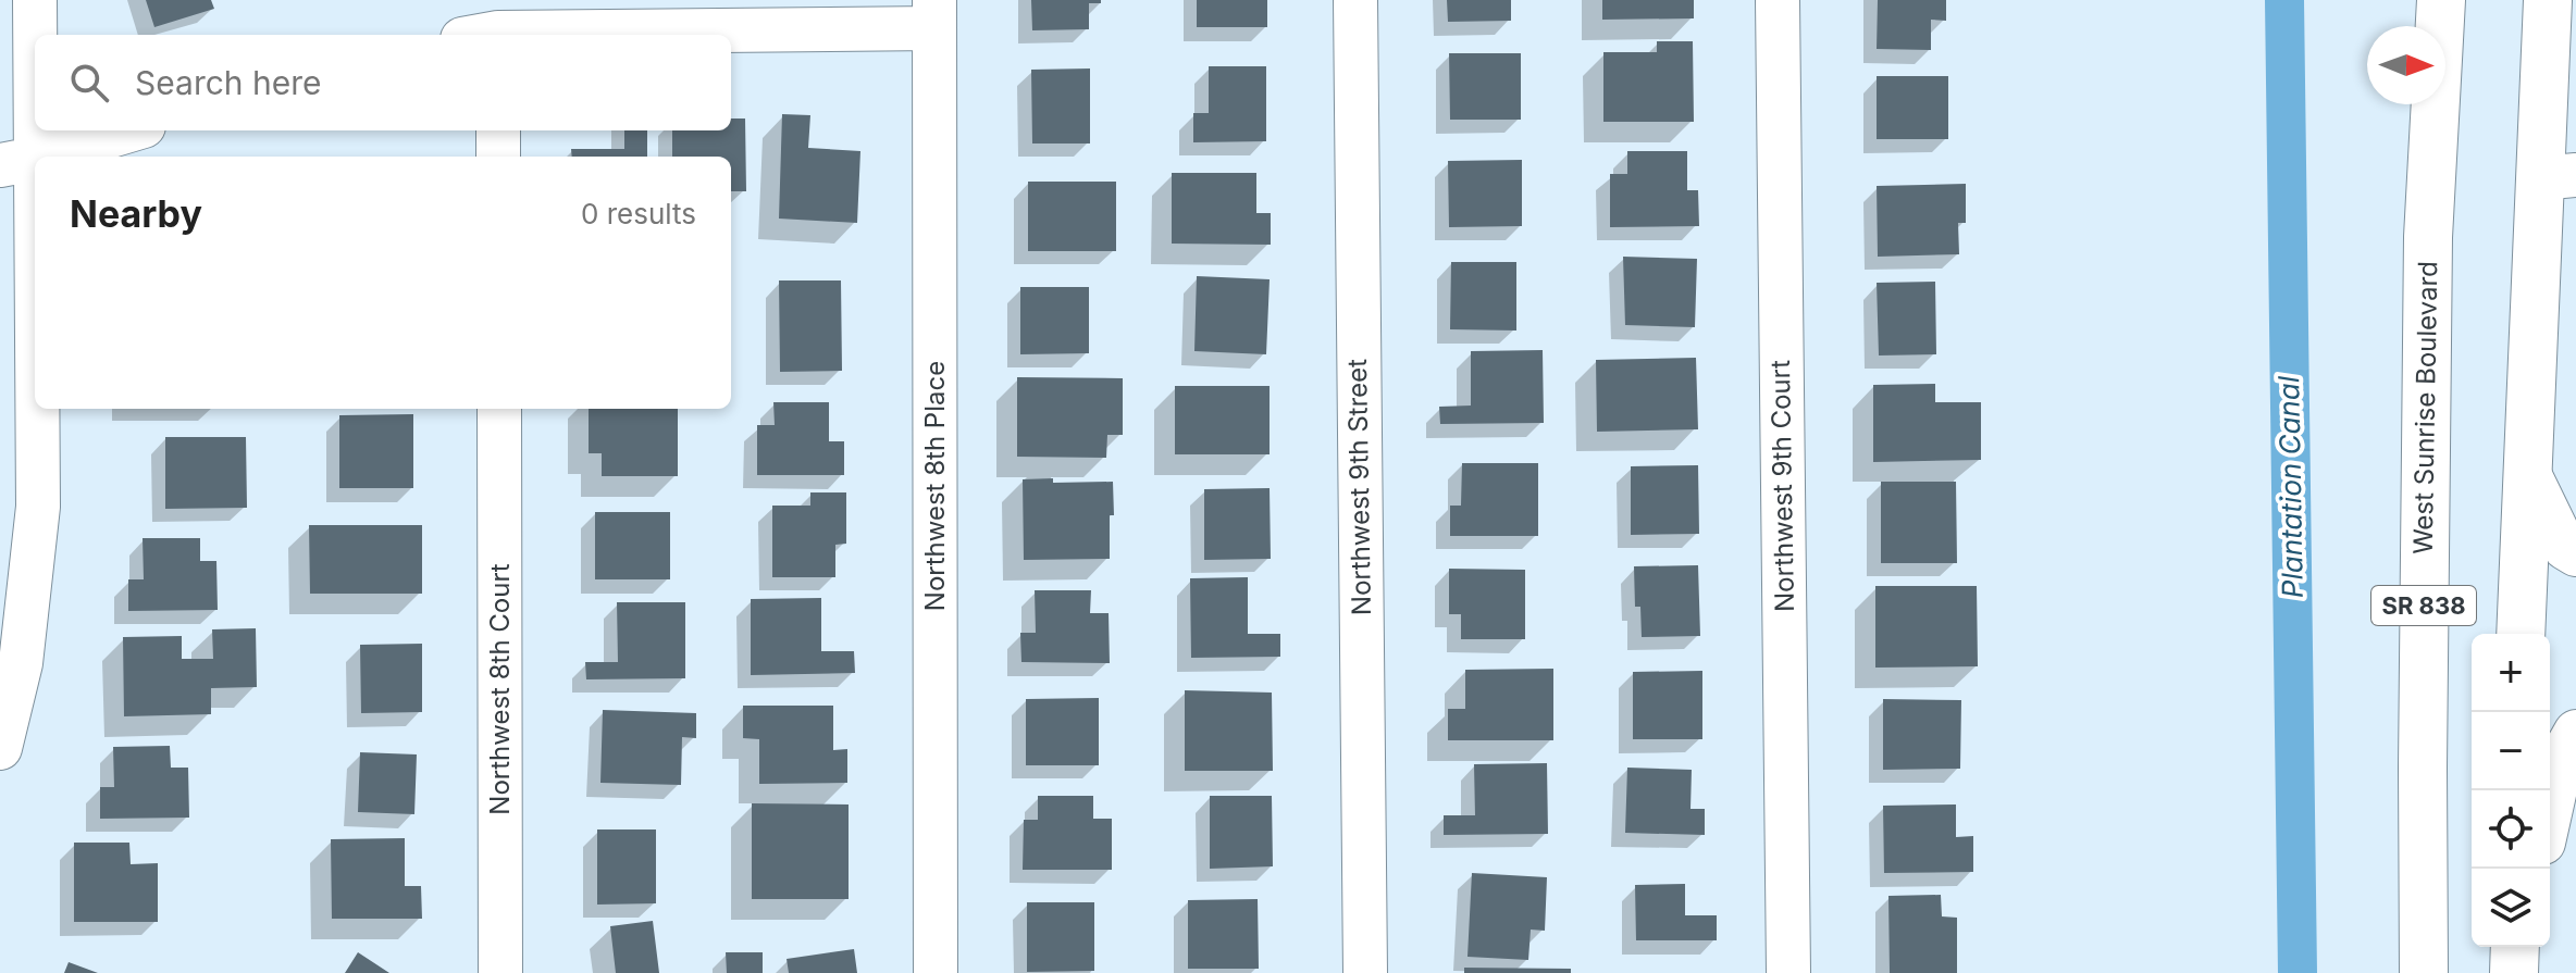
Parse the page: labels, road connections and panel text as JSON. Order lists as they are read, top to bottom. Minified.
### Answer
{"streets":{"main road":["West Sunrise Boulevard","SR 838"],"street":["Northwest 8th Place","Northwest 9th Court","Northwest 9th Street","Northwest 8th Court"]},"water":["Plantation Canal"],"north":"right","page":{"search":"Search here","heading":["Nearby","0 results"],"map_buttons":["+","−"]}}
